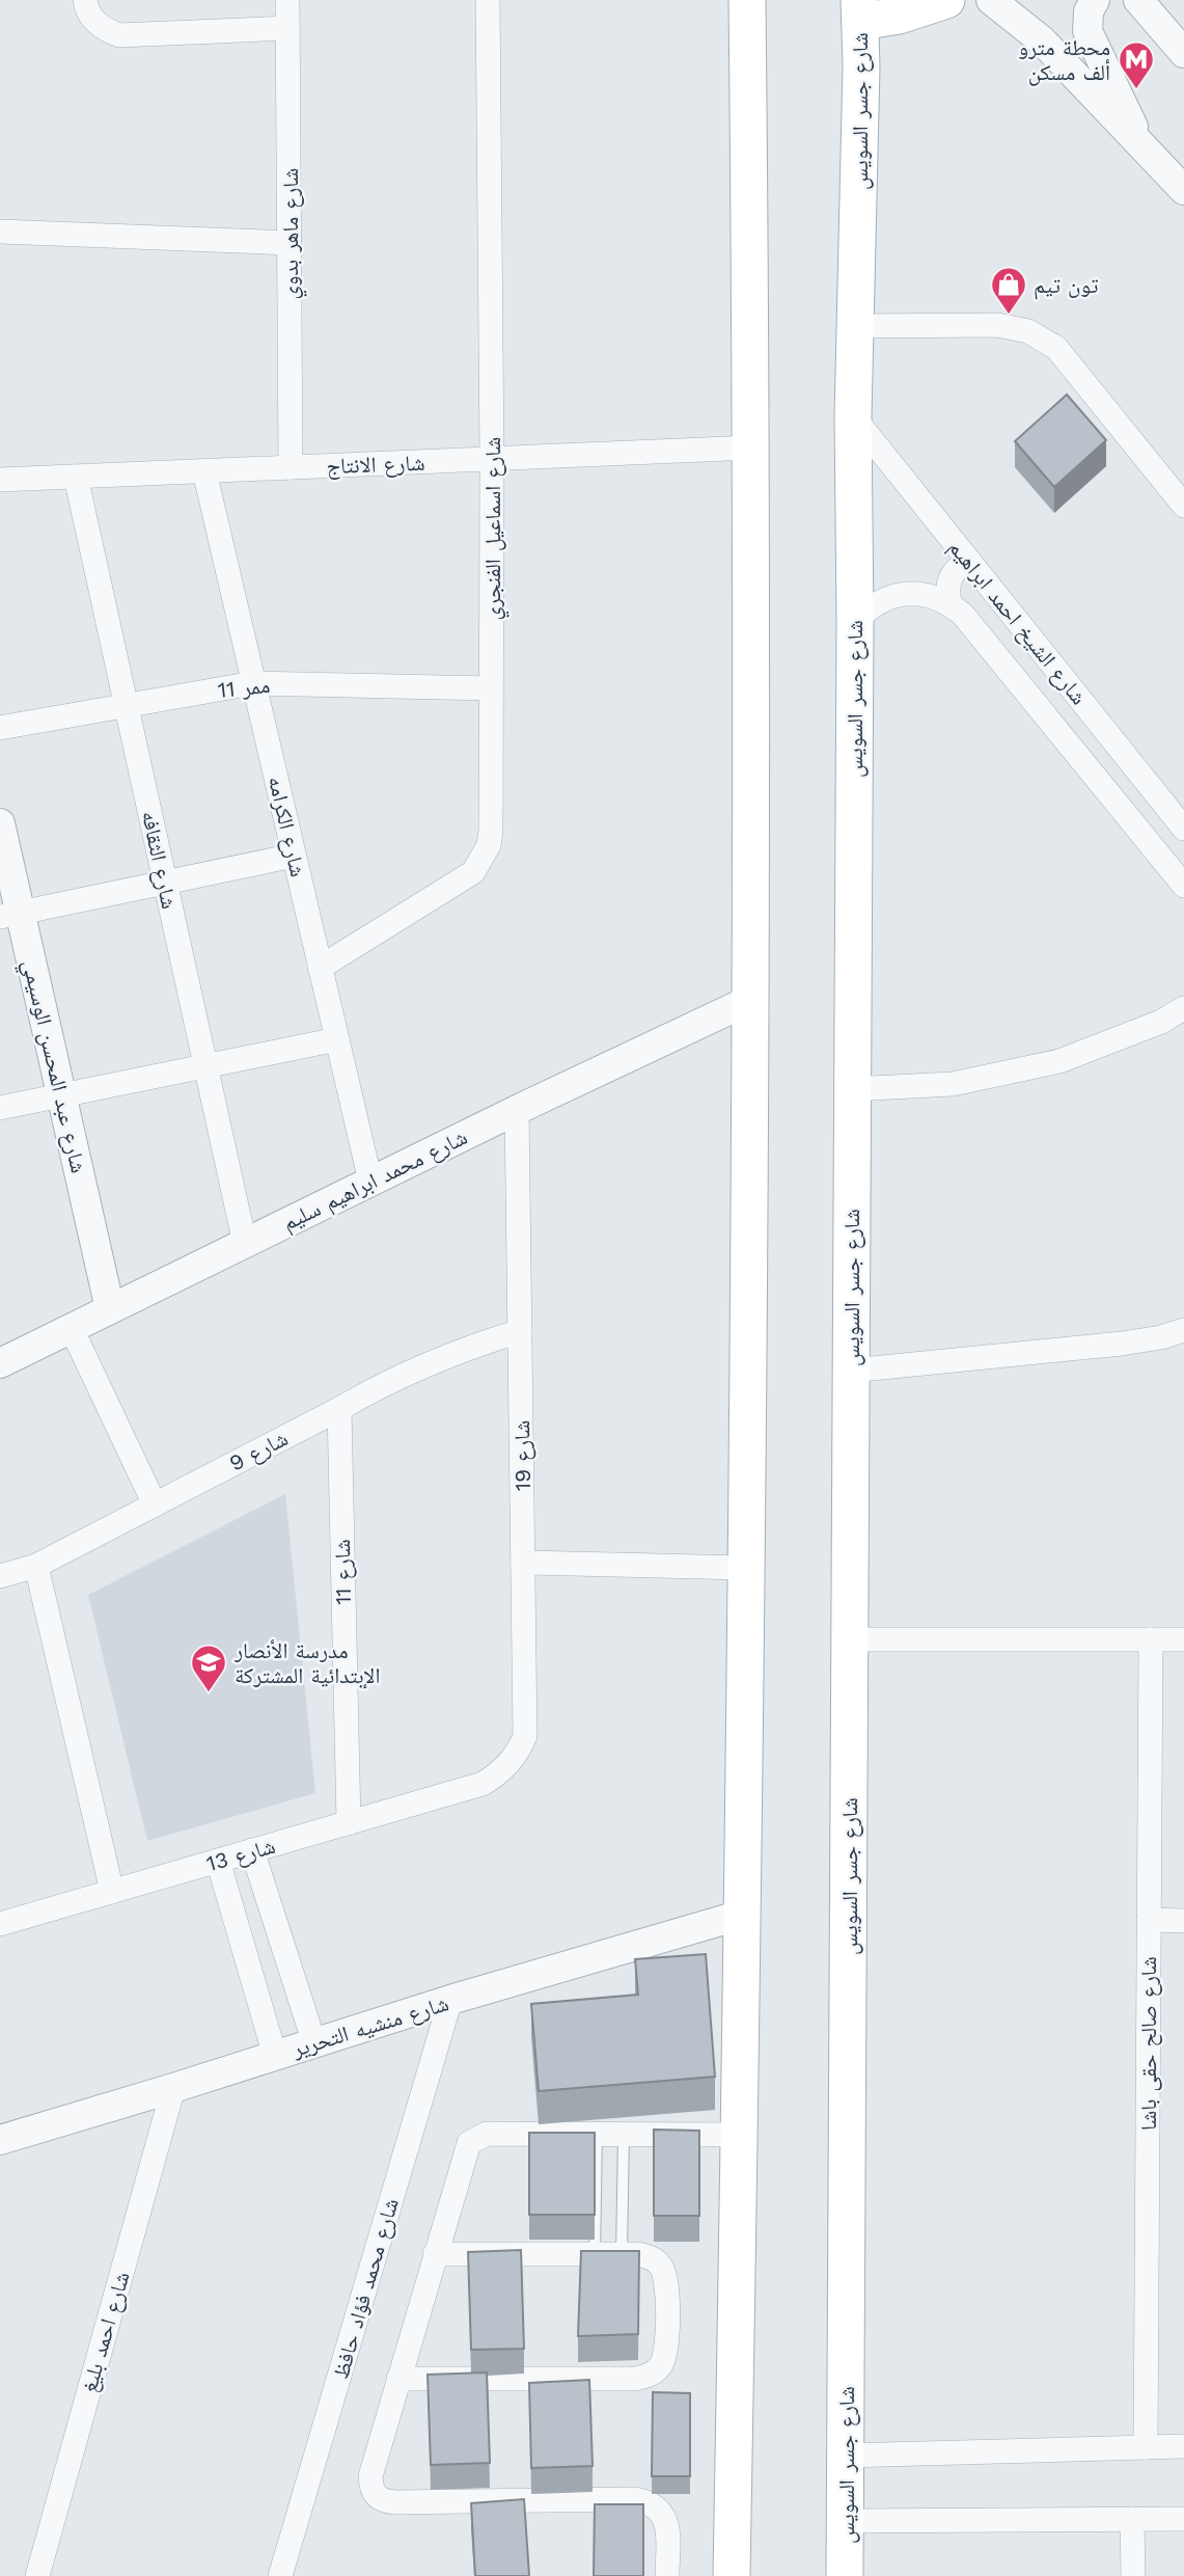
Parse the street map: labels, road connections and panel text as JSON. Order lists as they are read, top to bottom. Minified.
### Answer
{"streets":{"main road":["شارع جسر السويس"],"street":["شارع ماهر بدوي","شارع الانتاج","شارع اسماعيل الفنجري","شارع الشيخ احمد ابراهيم","ممر 11","شارع الكرامه","شارع الثقافه","شارع عبد المحسن الوسيمي","شارع محمد ابراهيم سليم","شارع 9","شارع 19","شارع 11","شارع 13","شارع منشيه التحرير","شارع صالح حقى باشا","شارع محمد فؤاد حافظ","شارع احمد بليغ"]},"crossings":[["شارع جسر السويس","شارع الشيخ احمد ابراهيم"],["شارع ماهر بدوي","شارع الانتاج"],["شارع الانتاج","شارع اسماعيل الفنجري"],["شارع الانتاج","شارع الكرامه"],["شارع الانتاج","شارع الثقافه"],["شارع اسماعيل الفنجري","ممر 11"],["شارع اسماعيل الفنجري","شارع الكرامه"],["ممر 11","شارع الكرامه"],["ممر 11","شارع الثقافه"],["شارع الكرامه","شارع محمد ابراهيم سليم"],["شارع الثقافه","شارع محمد ابراهيم سليم"],["شارع عبد المحسن الوسيمي","شارع محمد ابراهيم سليم"],["شارع محمد ابراهيم سليم","شارع 19"],["شارع 9","شارع 19"],["شارع 9","شارع 11"],["شارع 19","شارع 13"],["شارع 11","شارع 13"],["شارع منشيه التحرير","شارع محمد فؤاد حافظ"],["شارع منشيه التحرير","شارع احمد بليغ"]],"places":{"metro station":["محطة مترو ألف مسكن"],"shop":["تون تيم"],"school or university":["مدرسة الأنصار الإبتدائية المشتركة"]}}
